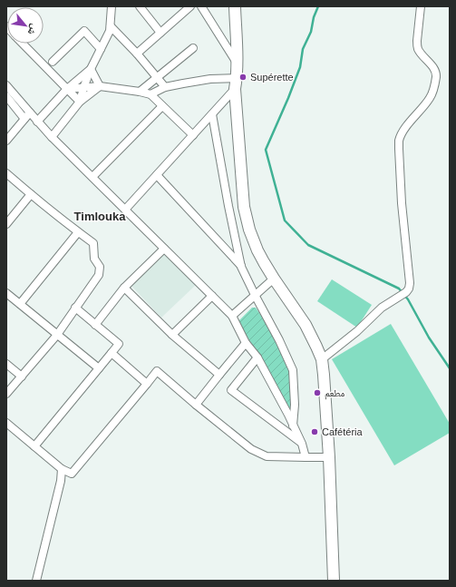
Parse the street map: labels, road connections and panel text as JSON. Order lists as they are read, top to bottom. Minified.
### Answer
{"districts":["Timlouka"],"places":["Supérette","مطعم","Cafétéria"],"north":"bottom right"}
